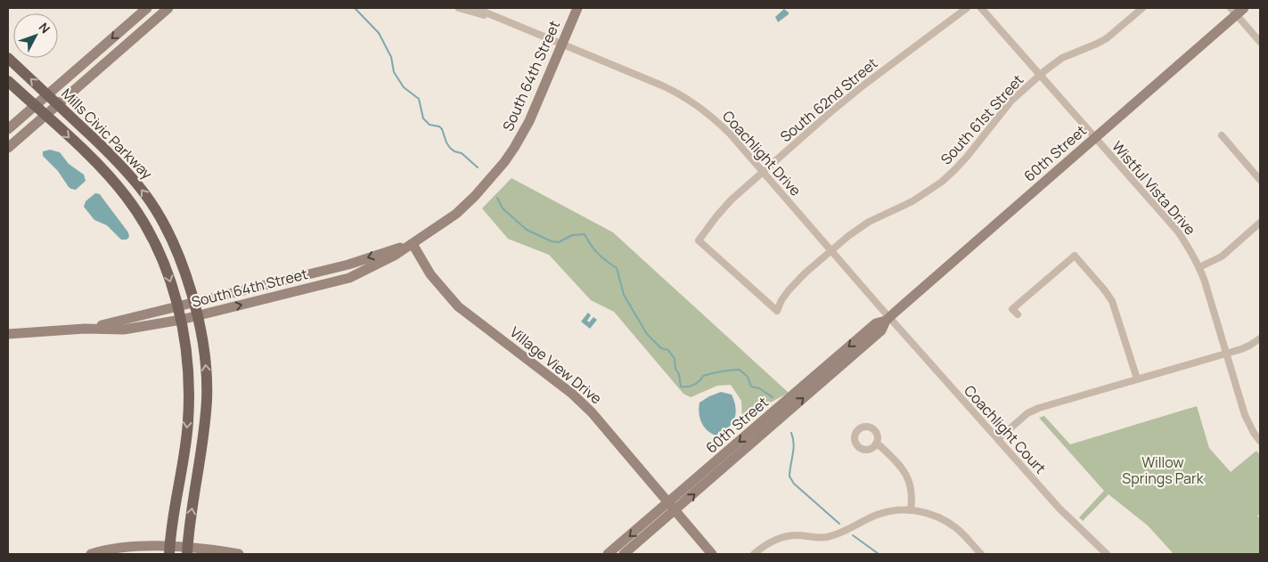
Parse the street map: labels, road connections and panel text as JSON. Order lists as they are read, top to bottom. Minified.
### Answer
{"streets":{"main road":["Mills Civic Parkway"],"street":["South 64th Street","South 62nd Street","South 61st Street","Coachlight Drive","60th Street","Wistful Vista Drive","Village View Drive","Coachlight Court"]},"crossings":[["South 64th Street","Mills Civic Parkway"],["South 64th Street","Coachlight Drive"],["South 64th Street","Village View Drive"],["South 62nd Street","South 61st Street"],["South 62nd Street","Coachlight Drive"],["South 61st Street","Coachlight Drive"],["South 61st Street","Wistful Vista Drive"],["Coachlight Drive","60th Street"],["Coachlight Drive","Coachlight Court"],["60th Street","Wistful Vista Drive"],["60th Street","Village View Drive"],["60th Street","Coachlight Court"]],"parks":["Willow Springs Park"],"north":"top right"}
